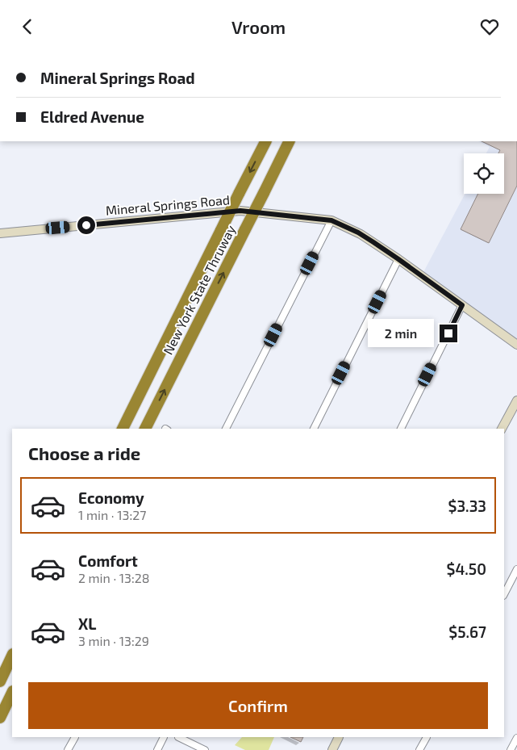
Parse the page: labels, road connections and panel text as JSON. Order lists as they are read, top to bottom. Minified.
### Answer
{"streets":{"highway":["New York State Thruway"],"street":["Mineral Springs Road"]},"page":{"header":"Vroom","banner":["Mineral Springs Road","Eldred Avenue"],"bubble":"2 min","heading":"Choose a ride","list":[{"name":"Economy","note":"1 min · 13:27","value":"$3.33"},{"name":"Comfort","note":"2 min · 13:28","value":"$4.50"},{"name":"XL","note":"3 min · 13:29","value":"$5.67"}],"buttons":"Confirm"}}
